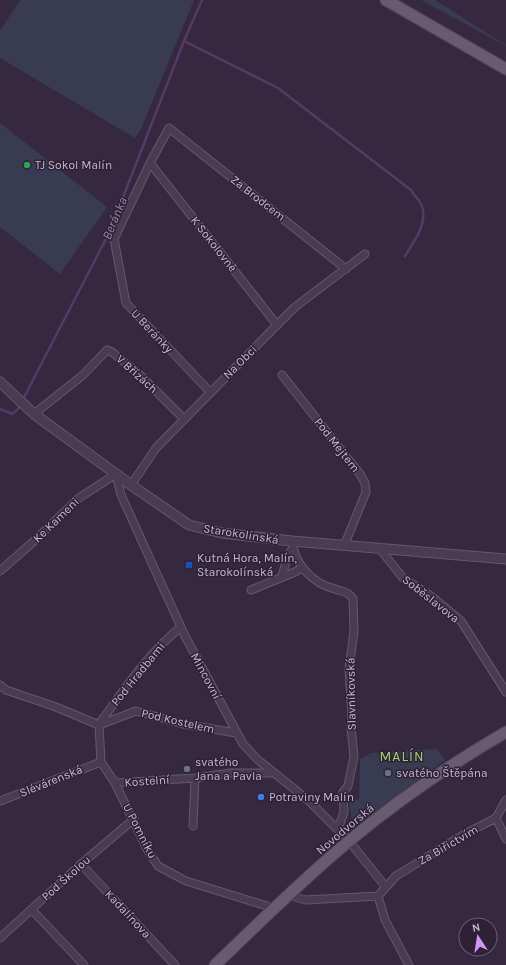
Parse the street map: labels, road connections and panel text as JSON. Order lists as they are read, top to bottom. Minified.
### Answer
{"streets":{"main road":["Novodvorská"],"street":["Za Brodcem","K Sokolovně","U Beránky","Na Obci","V Břízách","Pod Mejtem","Ke Kameni","Starokolínská","Soběslavova","Pod Hradbami","Mincovní","Slavníkovská","Pod Kostelem","Slévárenská","Kostelní","U Pomníku","Za Biřictvím","Pod Školou","Kadalínova"]},"crossings":[["Za Brodcem","U Beránky"],["Za Brodcem","Na Obci"],["K Sokolovně","U Beránky"],["K Sokolovně","Na Obci"],["U Beránky","Na Obci"],["Na Obci","V Břízách"],["Na Obci","Starokolínská"],["V Břízách","Starokolínská"],["Pod Mejtem","Starokolínská"],["Ke Kameni","Starokolínská"],["Ke Kameni","Mincovní"],["Starokolínská","Soběslavova"],["Starokolínská","Mincovní"],["Starokolínská","Slavníkovská"],["Pod Hradbami","Mincovní"],["Pod Hradbami","Pod Kostelem"],["Mincovní","Slavníkovská"],["Mincovní","Pod Kostelem"],["Mincovní","Kostelní"],["Mincovní","Novodvorská"],["Slévárenská","U Pomníku"],["Kostelní","U Pomníku"],["Novodvorská","U Pomníku"],["U Pomníku","Pod Školou"],["Pod Školou","Kadalínova"]],"districts":["MALÍN"],"water":["Beránka"],"places":{"other":["TJ Sokol Malín","svatého Jana a Pavla","svatého Štěpána","Potraviny Malín"],"transit":["Kutná Hora, Malín, Starokolínská"]},"north":"top"}
